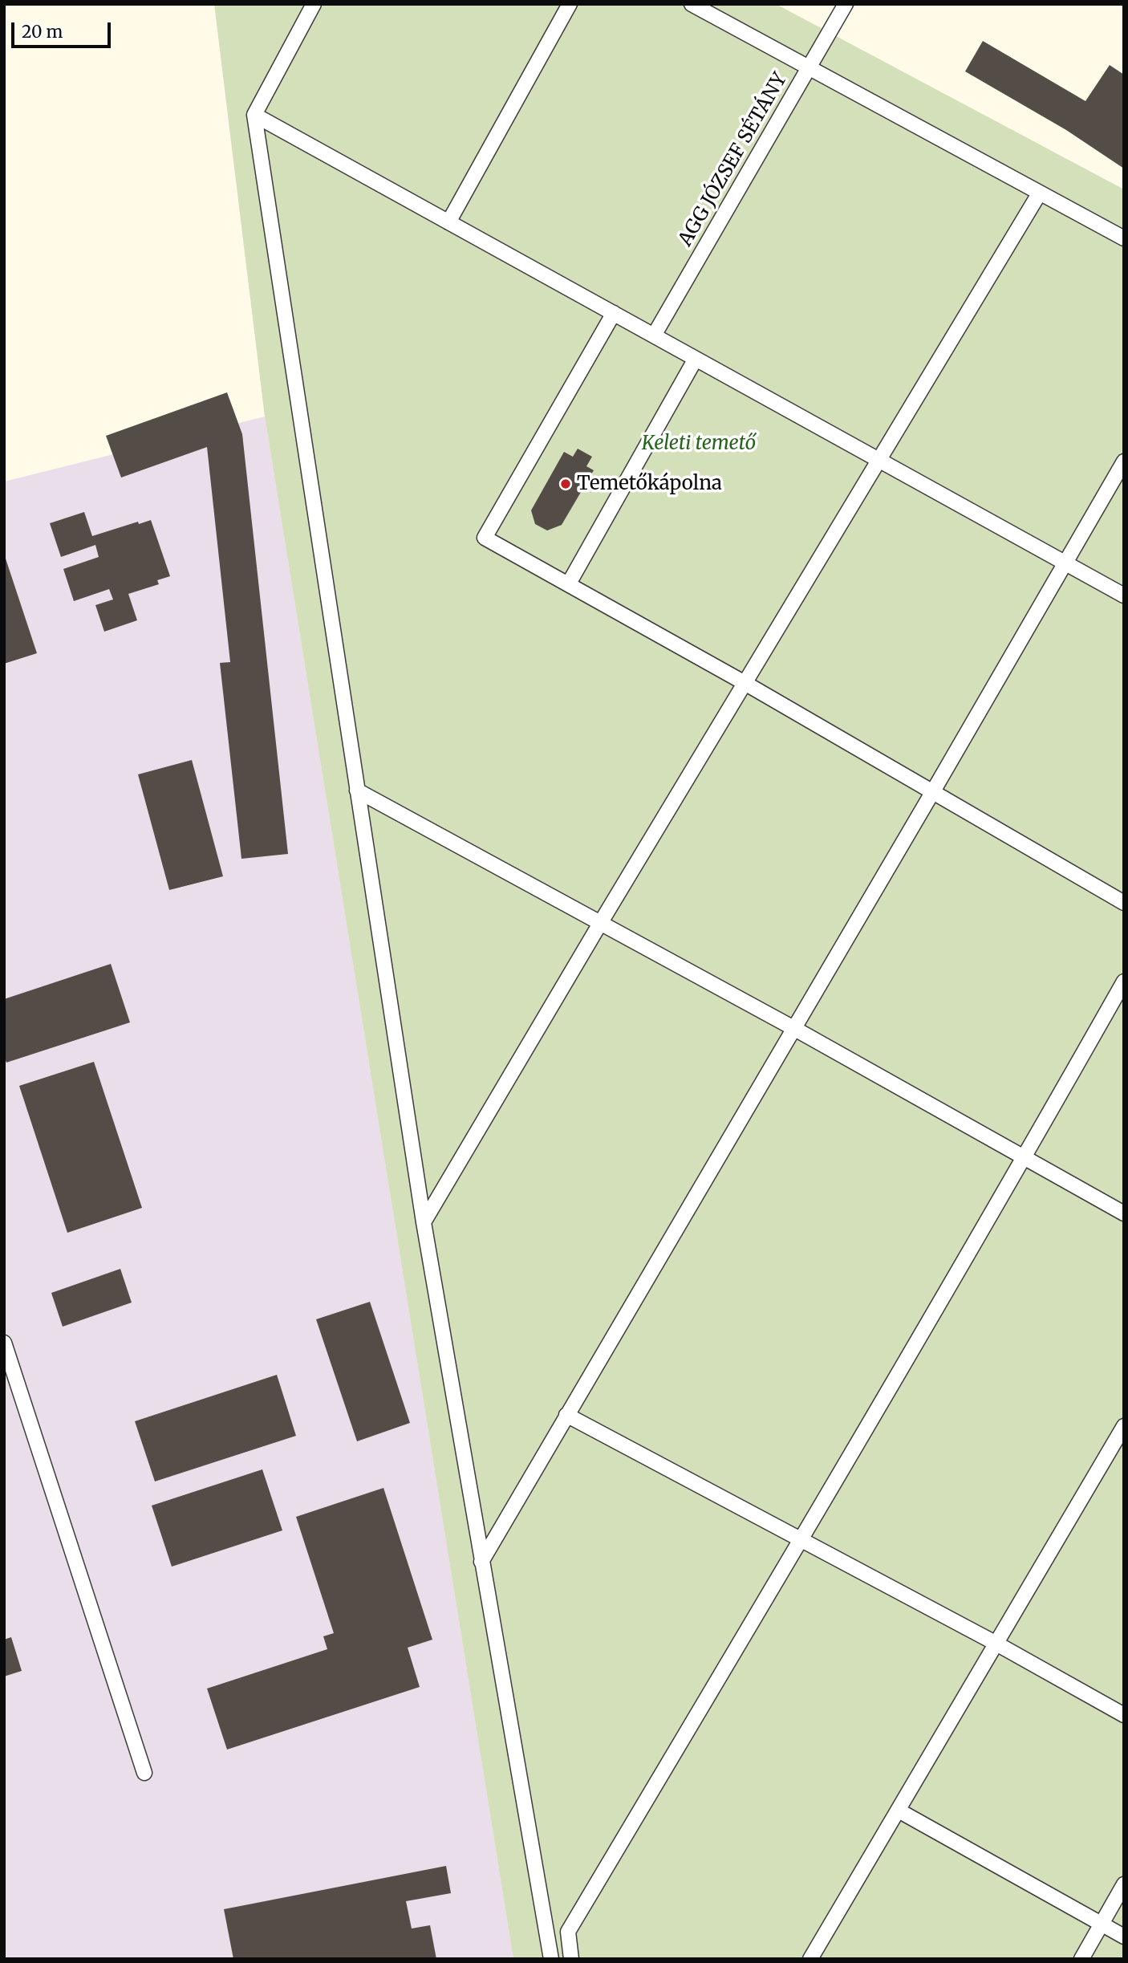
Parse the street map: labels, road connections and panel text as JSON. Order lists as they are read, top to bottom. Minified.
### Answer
{"streets":{"lane":["AGG JÓZSEF SÉTÁNY"]},"parks":["Keleti temető"],"places":["Temetőkápolna"],"scale_bar":"20 m"}
